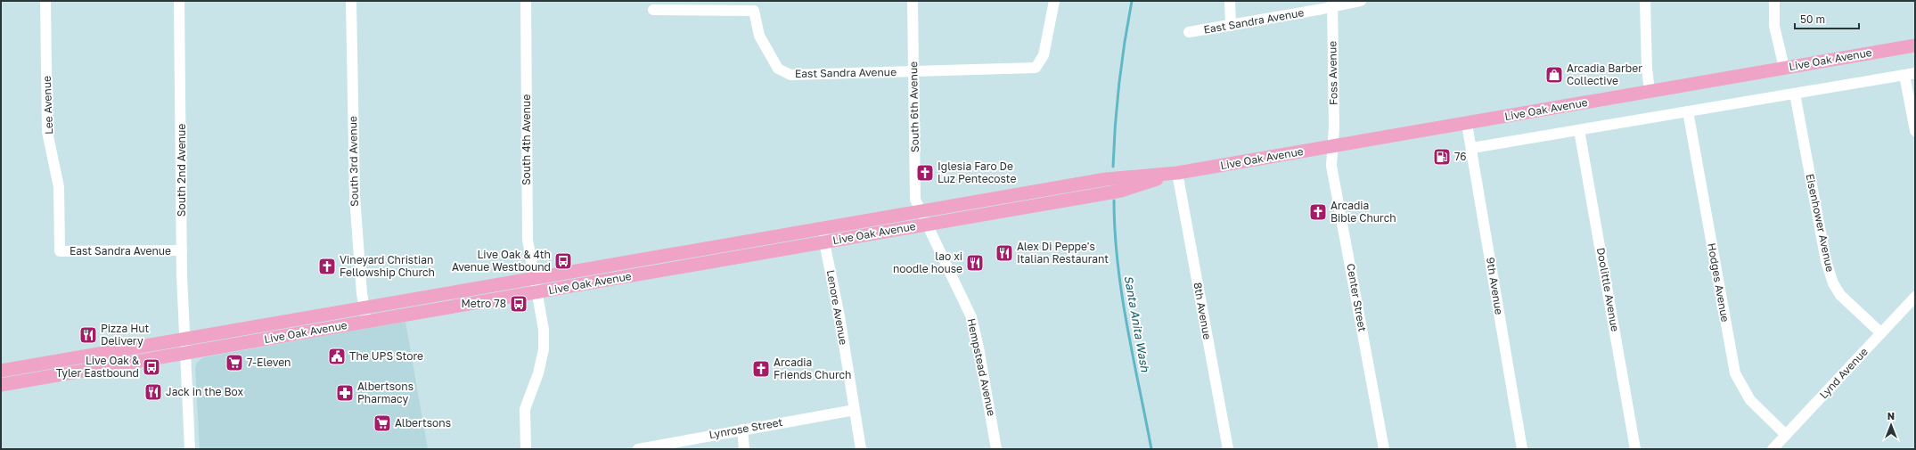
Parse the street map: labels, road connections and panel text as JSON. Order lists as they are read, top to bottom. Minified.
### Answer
{"streets":{"main road":["Live Oak Avenue"],"street":["East Sandra Avenue","Foss Avenue","Lee Avenue","South 6th Avenue","South 4th Avenue","South 3rd Avenue","South 2nd Avenue","Eisenhower Avenue","Hodges Avenue","9th Avenue","Doolittle Avenue","Center Street","Lenore Avenue","8th Avenue","Hempstead Avenue","Lynd Avenue","Lynrose Street"]},"crossings":[["East Sandra Avenue","Foss Avenue"],["East Sandra Avenue","Lee Avenue"],["East Sandra Avenue","South 6th Avenue"],["East Sandra Avenue","South 2nd Avenue"],["Live Oak Avenue","Foss Avenue"],["Live Oak Avenue","South 6th Avenue"],["Live Oak Avenue","South 4th Avenue"],["Live Oak Avenue","South 3rd Avenue"],["Live Oak Avenue","South 2nd Avenue"],["Live Oak Avenue","9th Avenue"],["Live Oak Avenue","Center Street"],["Live Oak Avenue","Lenore Avenue"],["Live Oak Avenue","8th Avenue"],["Live Oak Avenue","Hempstead Avenue"],["Foss Avenue","Center Street"],["South 6th Avenue","Hempstead Avenue"],["Eisenhower Avenue","Lynd Avenue"],["Hodges Avenue","Lynd Avenue"],["Lenore Avenue","Lynrose Street"]],"water":["Santa Anita Wash"],"places":{"shop":["Arcadia Barber Collective"],"fuel station":["76"],"church":["Iglesia Faro De Luz Pentecoste","Arcadia Bible Church","Vineyard Christian Fellowship Church","Arcadia Friends Church"],"restaurant":["Alex Di Peppe's Italian Restaurant","lao xi noodle house","Pizza Hut Delivery","Jack in the Box"],"bus stop":["Live Oak & 4th Avenue Westbound","Metro 78","Live Oak & Tyler Eastbound"],"public building":["The UPS Store"],"supermarket":["7-Eleven","Albertsons"],"pharmacy":["Albertsons Pharmacy"]},"scale_bar":"50 m","north":"top"}
